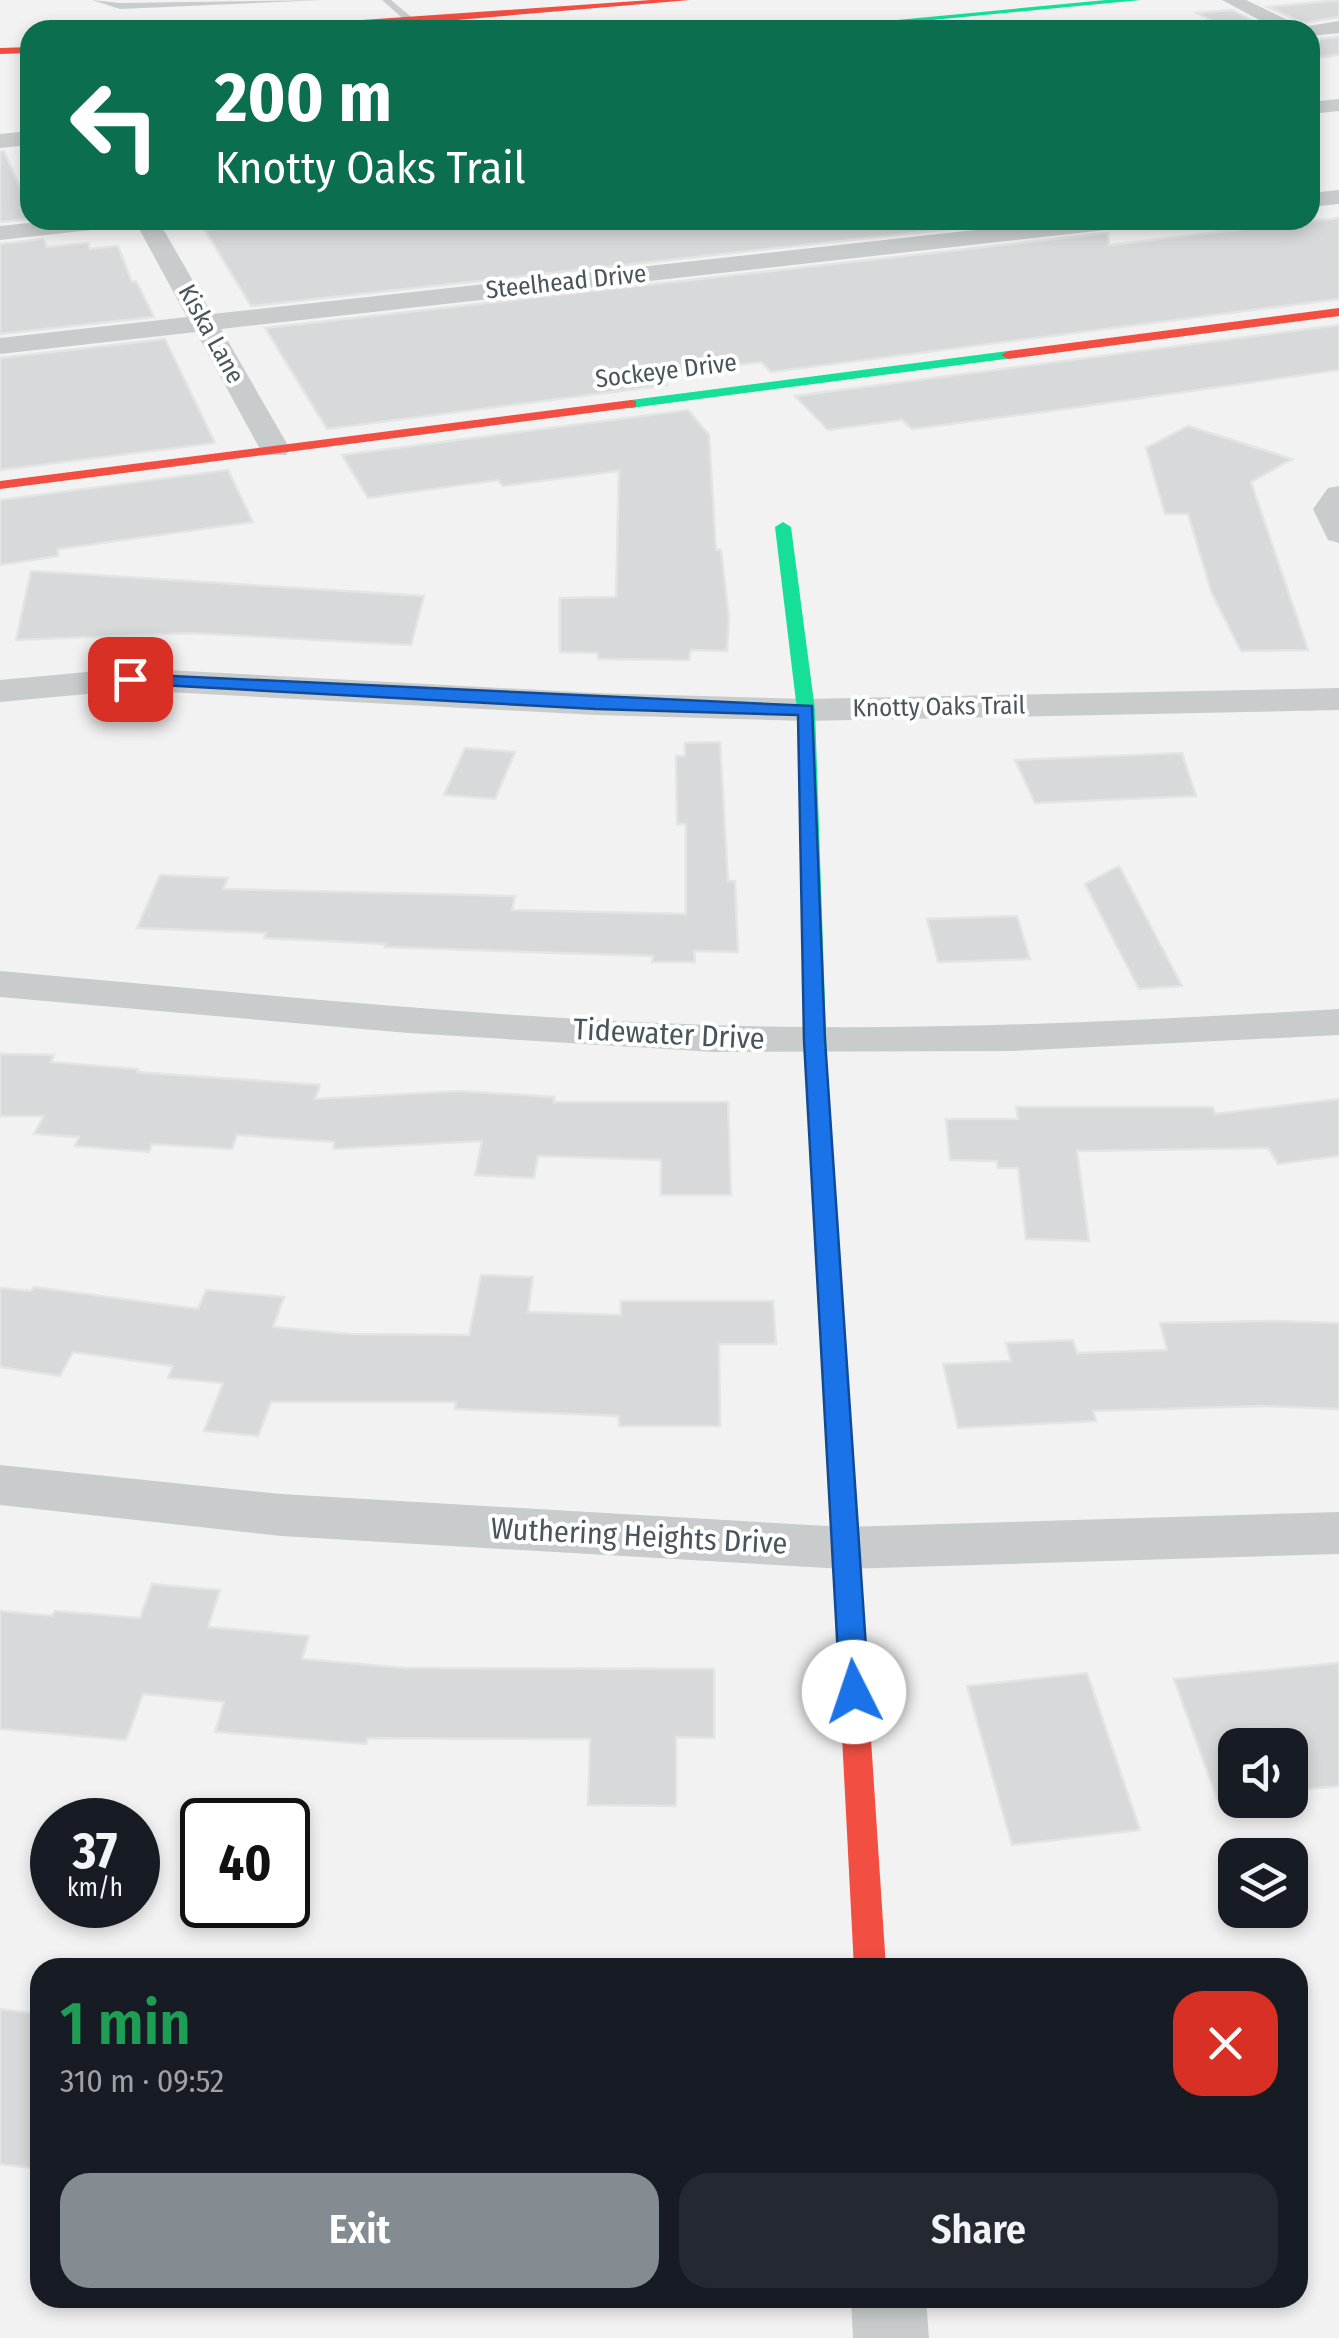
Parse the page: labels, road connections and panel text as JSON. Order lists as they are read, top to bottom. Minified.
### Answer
{"streets":{"street":["Steelhead Drive","Kiska Lane","Sockeye Drive","Knotty Oaks Trail","Tidewater Drive","Wuthering Heights Drive"]},"crossings":[["Steelhead Drive","Kiska Lane"],["Kiska Lane","Sockeye Drive"]],"page":{"turn":["200 m","Knotty Oaks Trail"],"speed":"37 km/h","limit":"40","heading":["1 min","310 m · 09:52"],"buttons":["Exit","Share"]}}
